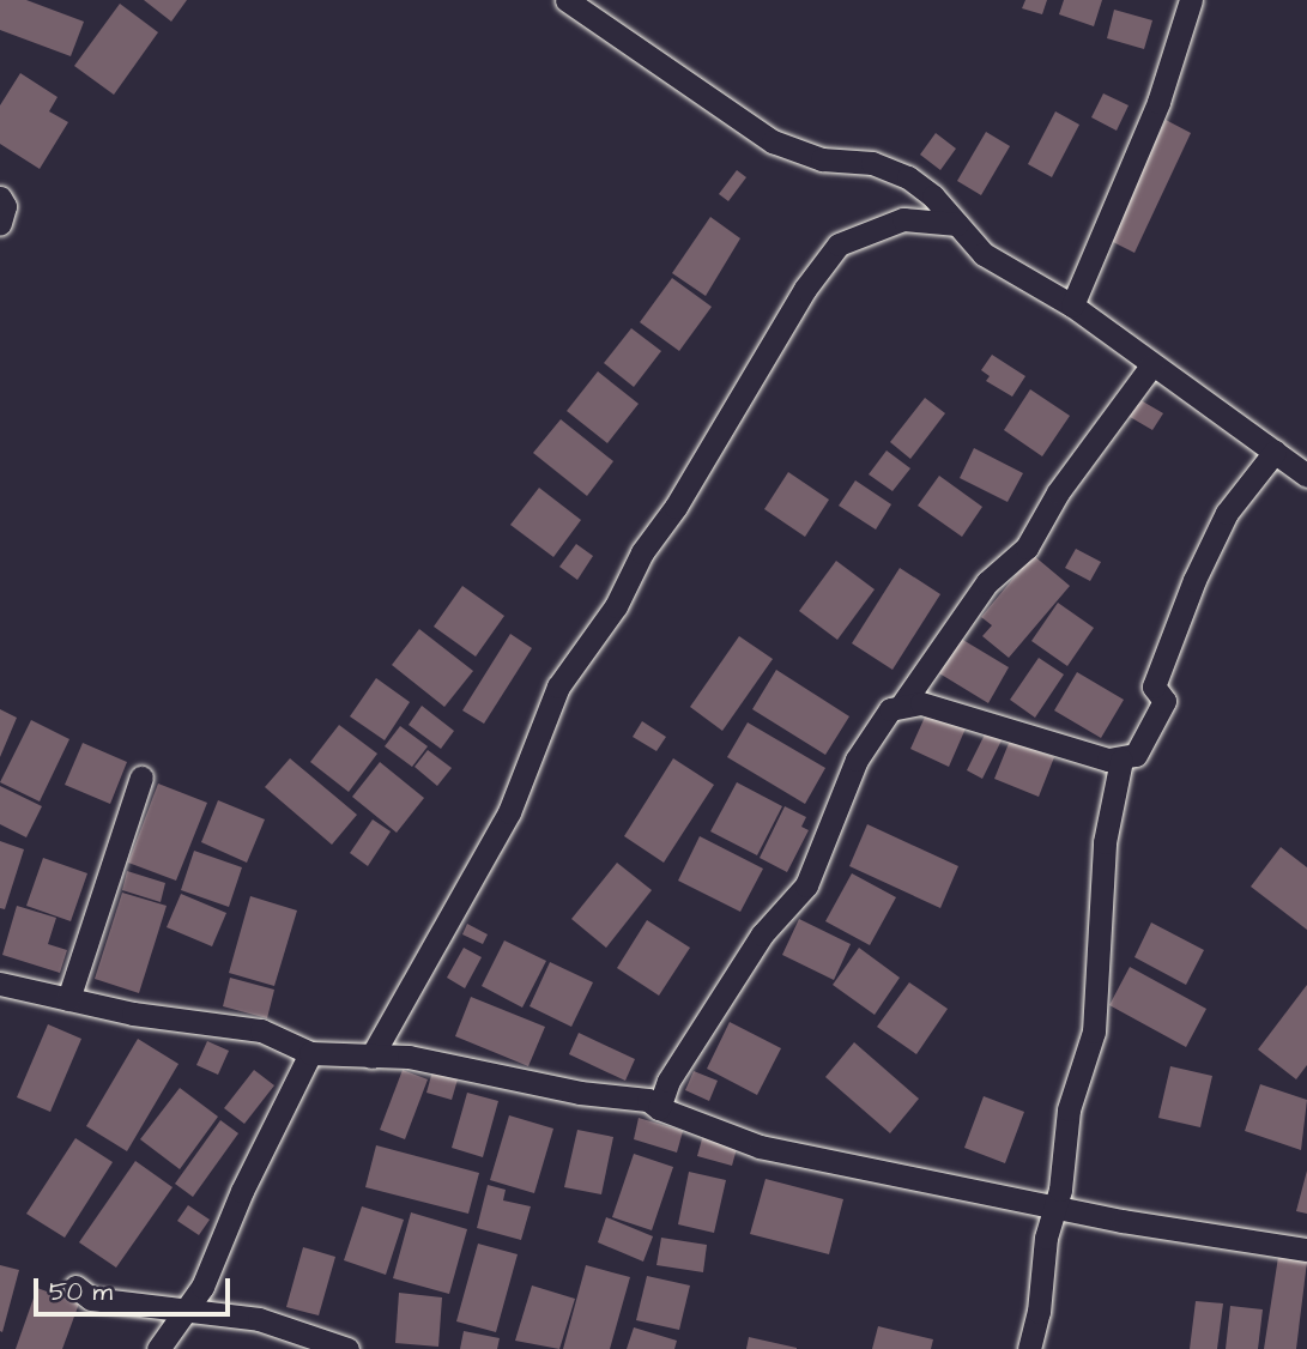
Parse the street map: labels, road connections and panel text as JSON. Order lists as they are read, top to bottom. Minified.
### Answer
{"scale_bar":"50 m"}
